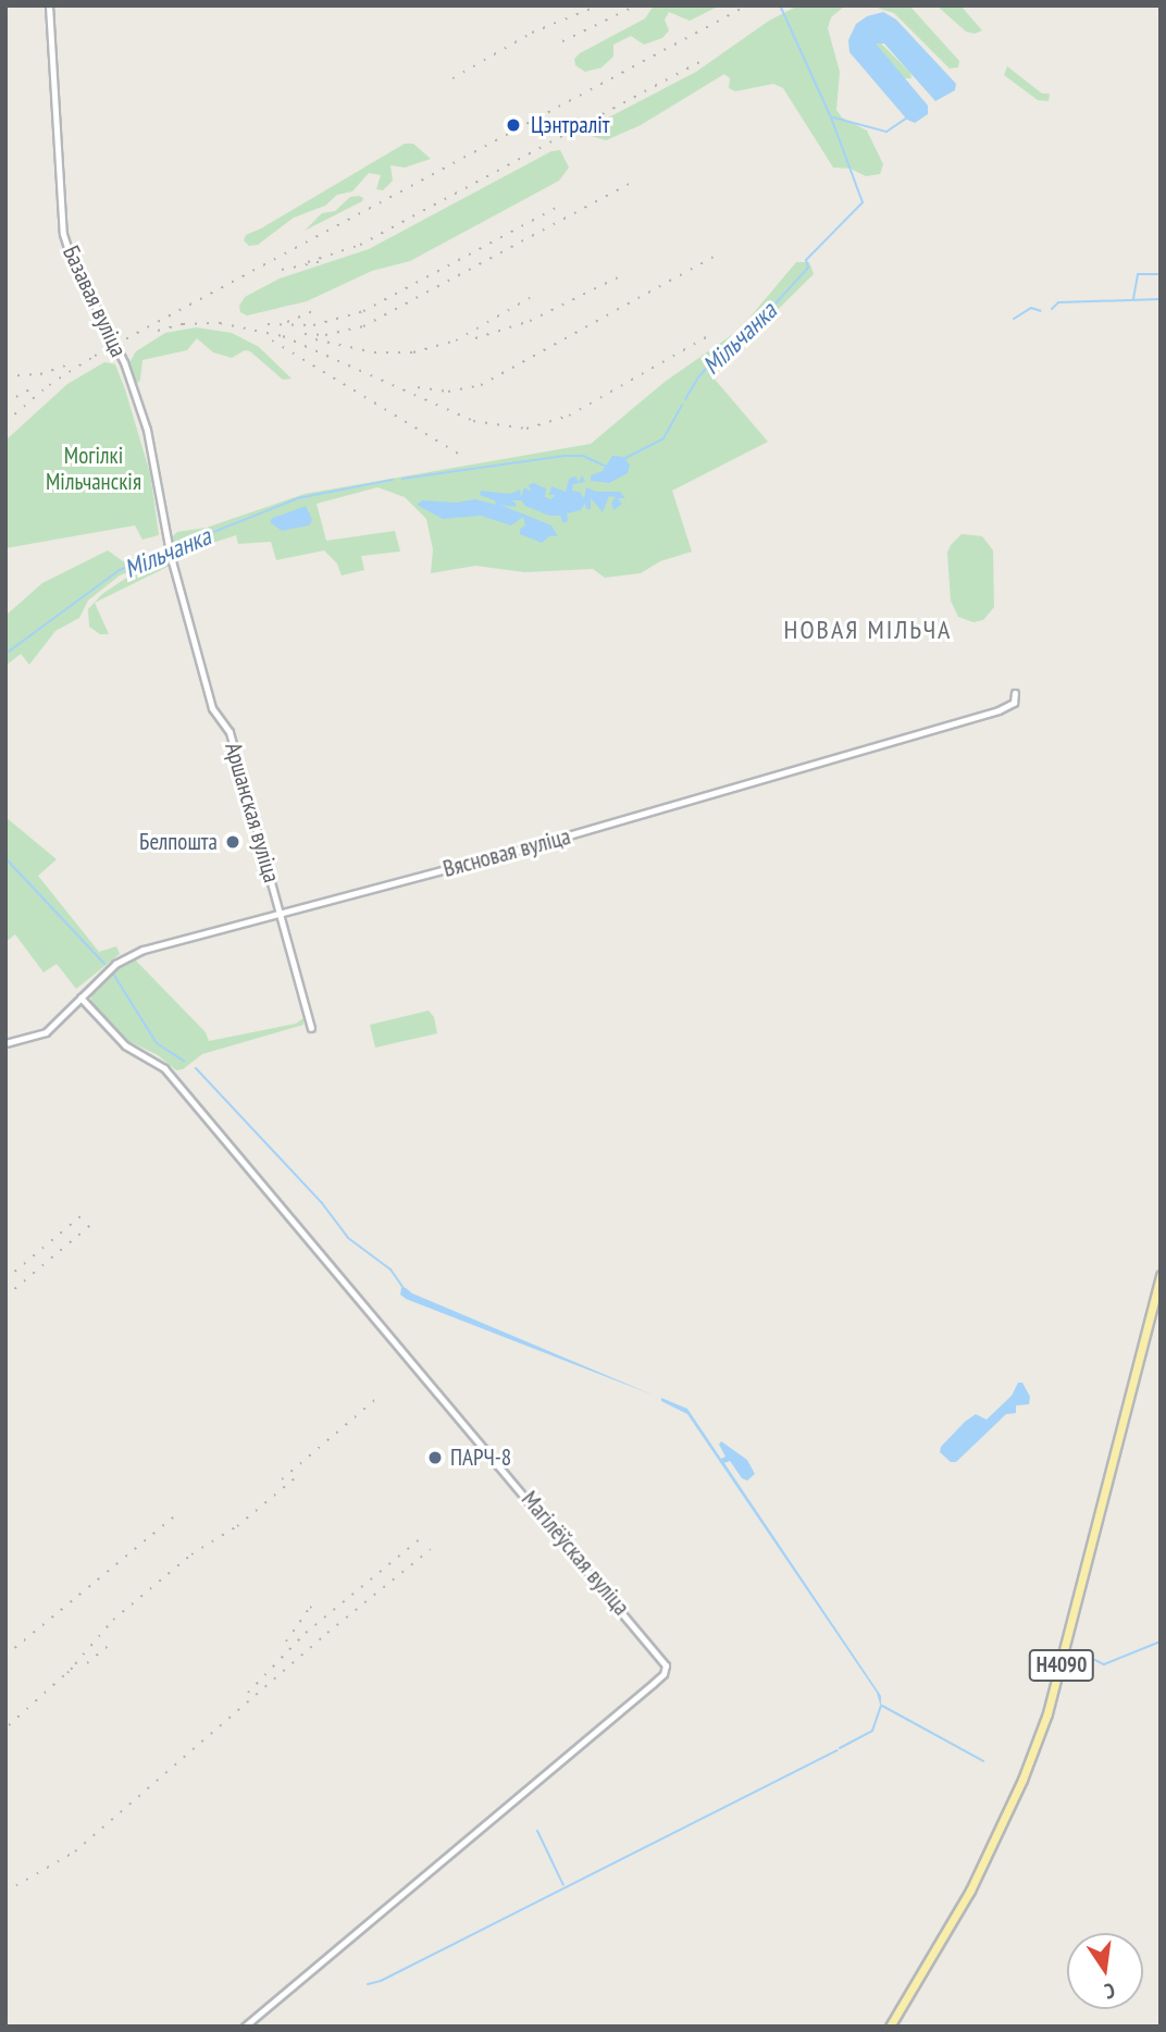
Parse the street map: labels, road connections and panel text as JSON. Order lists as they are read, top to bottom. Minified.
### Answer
{"streets":{"main road":["Н4090"],"street":["Базавая вуліца","Аршанская вуліца","Вясновая вуліца","Магілёўская вуліца"]},"crossings":[["Базавая вуліца","Аршанская вуліца"],["Аршанская вуліца","Вясновая вуліца"],["Вясновая вуліца","Магілёўская вуліца"]],"districts":["НОВАЯ МІЛЬЧА"],"water":["Мільчанка"],"parks":["Могілкі Мільчанскія"],"places":["Цэнтраліт","Белпошта","ПАРЧ-8"],"north":"bottom"}
